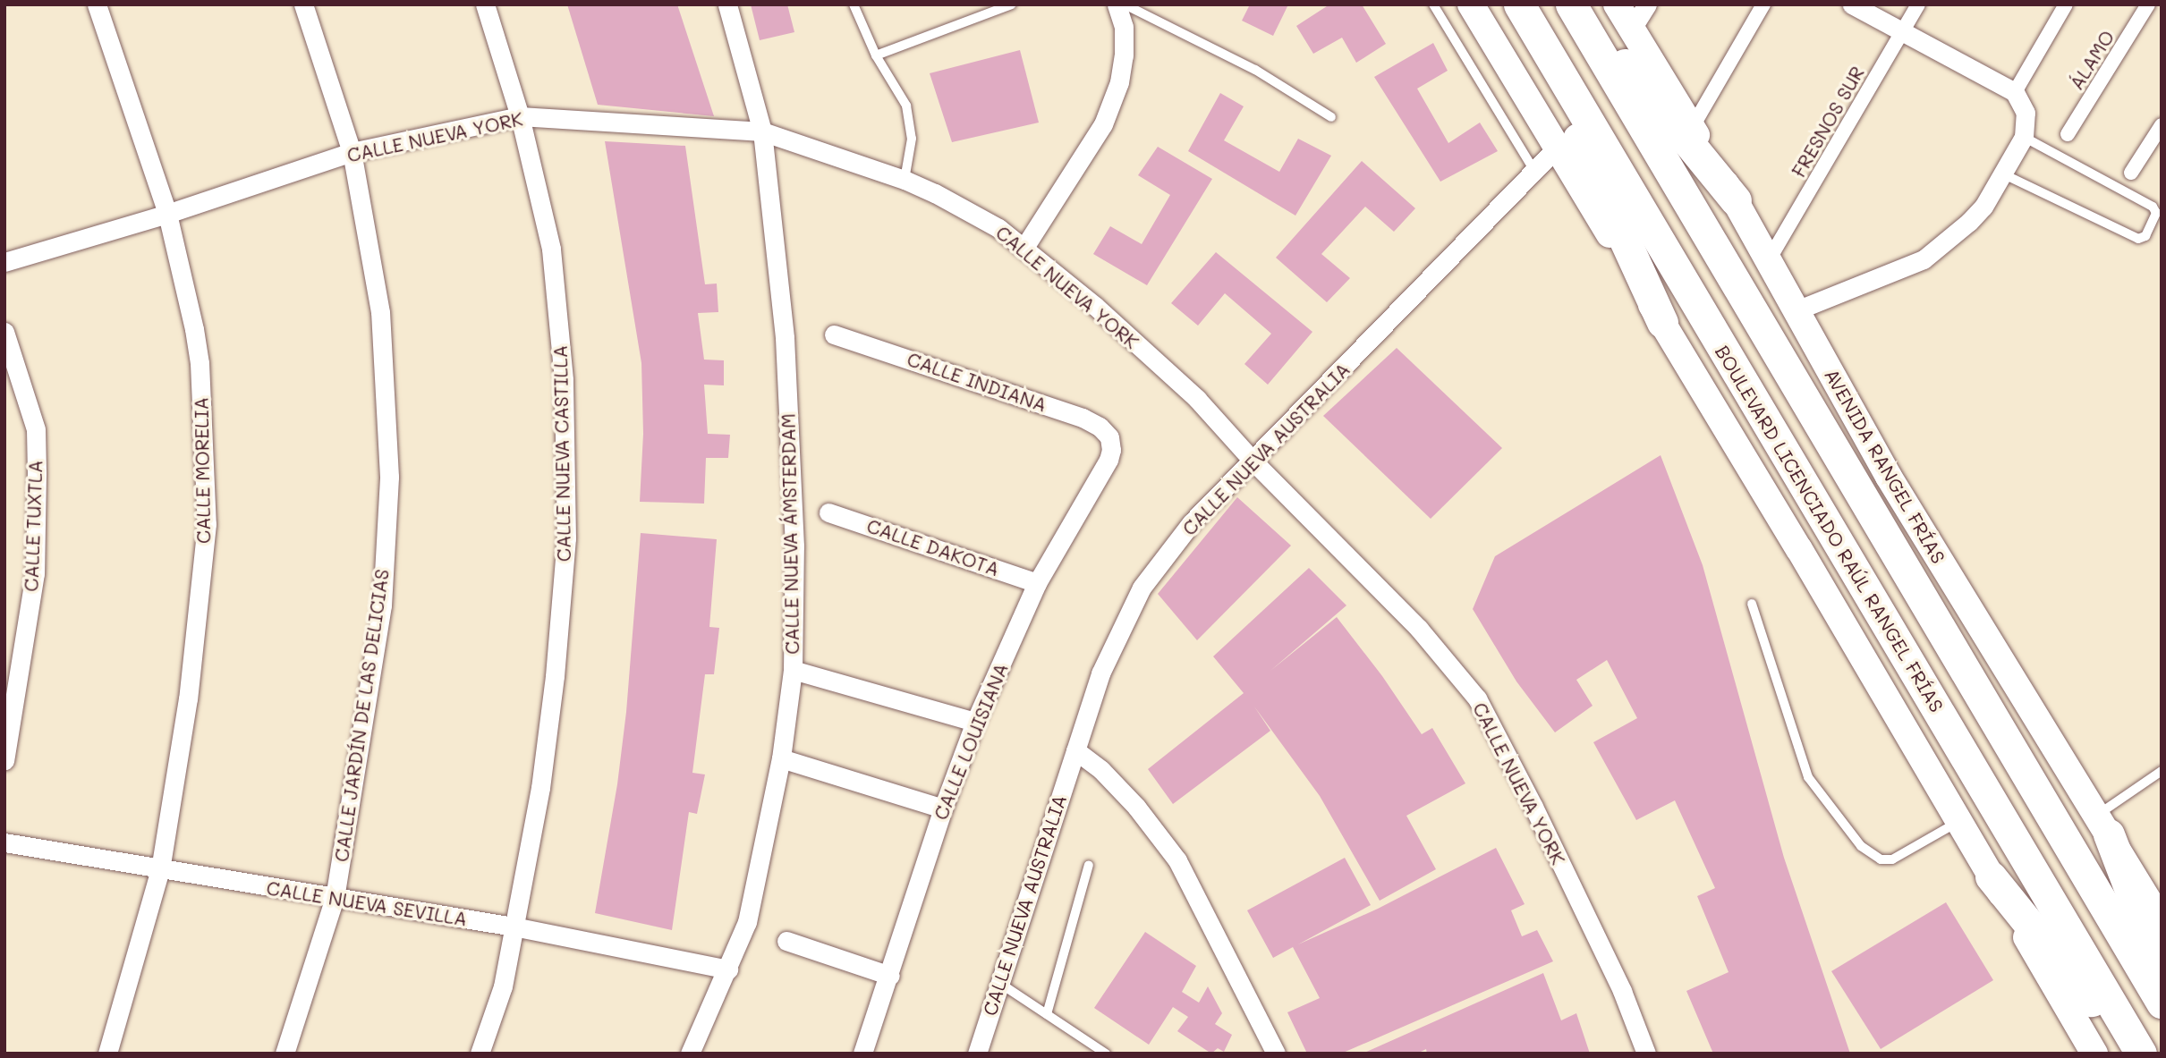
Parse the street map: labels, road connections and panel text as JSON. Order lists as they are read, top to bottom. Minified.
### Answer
{"streets":{"main road":["AVENIDA RANGEL FRÍAS","BOULEVARD LICENCIADO RAÚL RANGEL FRÍAS"],"street":["ÁLAMO","FRESNOS SUR","CALLE NUEVA YORK","CALLE INDIANA","CALLE NUEVA AUSTRALIA","CALLE NUEVA CASTILLA","CALLE MORELIA","CALLE TUXTLA","CALLE NUEVA ÁMSTERDAM","CALLE DAKOTA","CALLE JARDÍN DE LAS DELICIAS","CALLE LOUISIANA","CALLE NUEVA SEVILLA"]},"crossings":[["FRESNOS SUR","AVENIDA RANGEL FRÍAS"],["CALLE NUEVA YORK","CALLE NUEVA AUSTRALIA"],["CALLE NUEVA YORK","CALLE NUEVA CASTILLA"],["CALLE NUEVA YORK","CALLE MORELIA"],["CALLE NUEVA YORK","CALLE NUEVA ÁMSTERDAM"],["CALLE NUEVA YORK","CALLE JARDÍN DE LAS DELICIAS"],["CALLE INDIANA","CALLE LOUISIANA"],["CALLE NUEVA CASTILLA","CALLE NUEVA SEVILLA"],["CALLE MORELIA","CALLE NUEVA SEVILLA"],["CALLE NUEVA ÁMSTERDAM","CALLE NUEVA SEVILLA"],["CALLE DAKOTA","CALLE LOUISIANA"],["CALLE JARDÍN DE LAS DELICIAS","CALLE NUEVA SEVILLA"]]}
